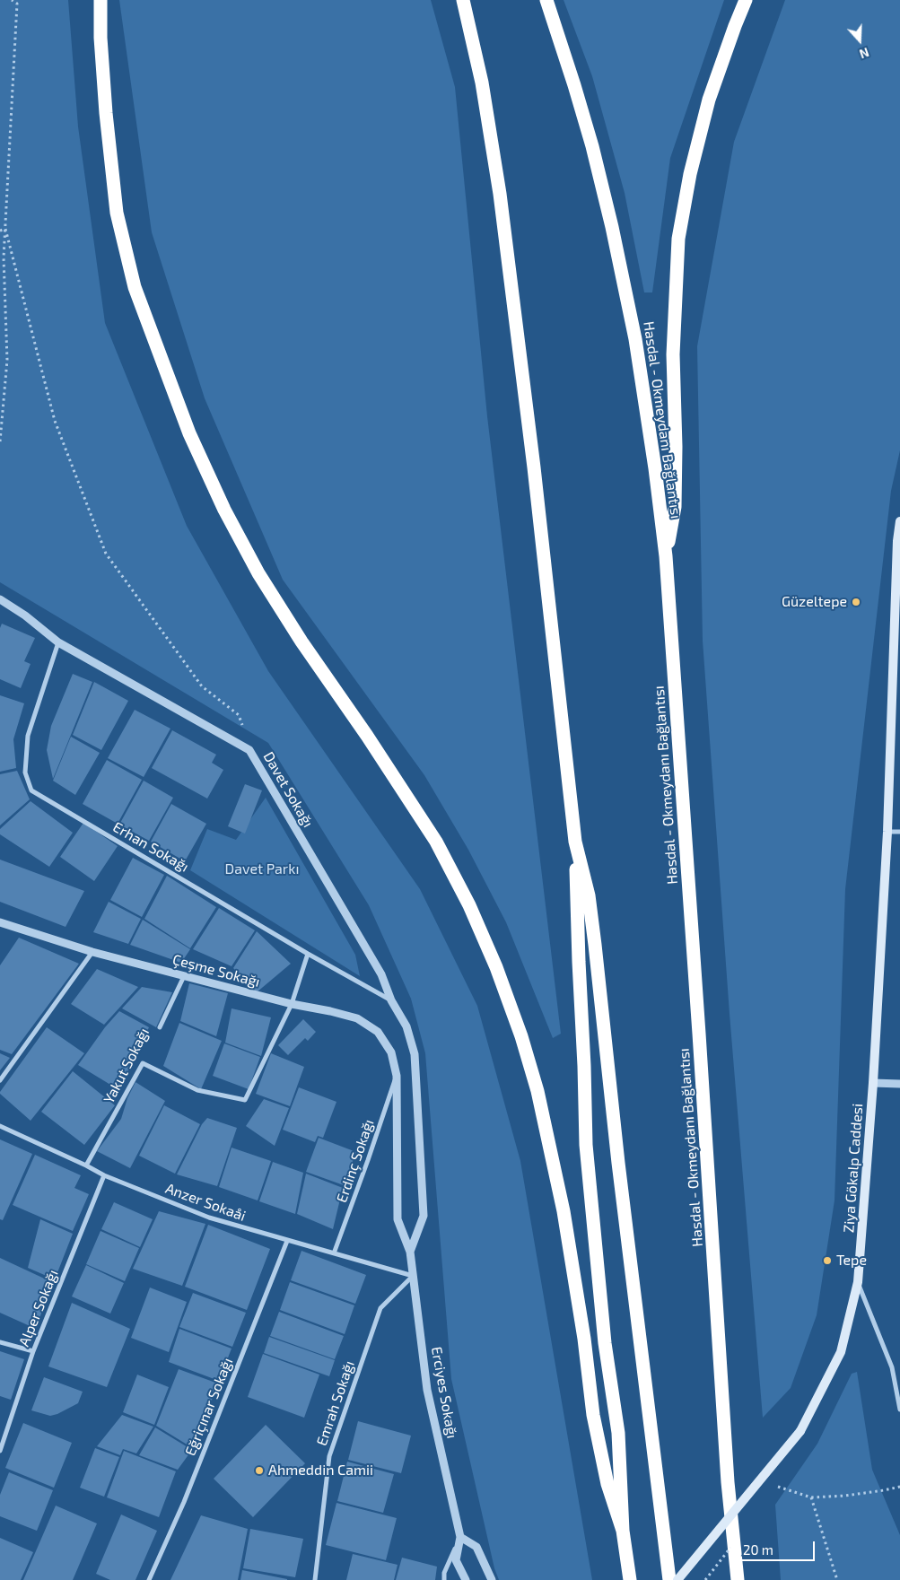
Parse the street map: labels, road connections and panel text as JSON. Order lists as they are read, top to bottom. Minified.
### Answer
{"streets":{"highway":["Hasdal - Okmeydanı Bağlantısı"],"main road":["Ziya Gökalp Caddesi"],"street":["Davet Sokağı","Erhan Sokağı","Çeşme Sokağı","Yakut Sokağı","Erdinç Sokağı","Anzer Sokaåi","Alper Sokağı","Erciyes Sokağı","Emrah Sokağı","Eğriçınar Sokağı"]},"crossings":[["Davet Sokağı","Erhan Sokağı"],["Davet Sokağı","Erciyes Sokağı"],["Çeşme Sokağı","Yakut Sokağı"],["Çeşme Sokağı","Erdinç Sokağı"],["Çeşme Sokağı","Erciyes Sokağı"],["Yakut Sokağı","Anzer Sokaåi"],["Erdinç Sokağı","Anzer Sokaåi"],["Erdinç Sokağı","Erciyes Sokağı"],["Anzer Sokaåi","Alper Sokağı"],["Anzer Sokaåi","Erciyes Sokağı"],["Anzer Sokaåi","Emrah Sokağı"],["Anzer Sokaåi","Eğriçınar Sokağı"],["Erciyes Sokağı","Emrah Sokağı"]],"parks":["Davet Parkı"],"places":["Güzeltepe","Tepe","Ahmeddin Camii"],"scale_bar":"20 m","north":"bottom"}
